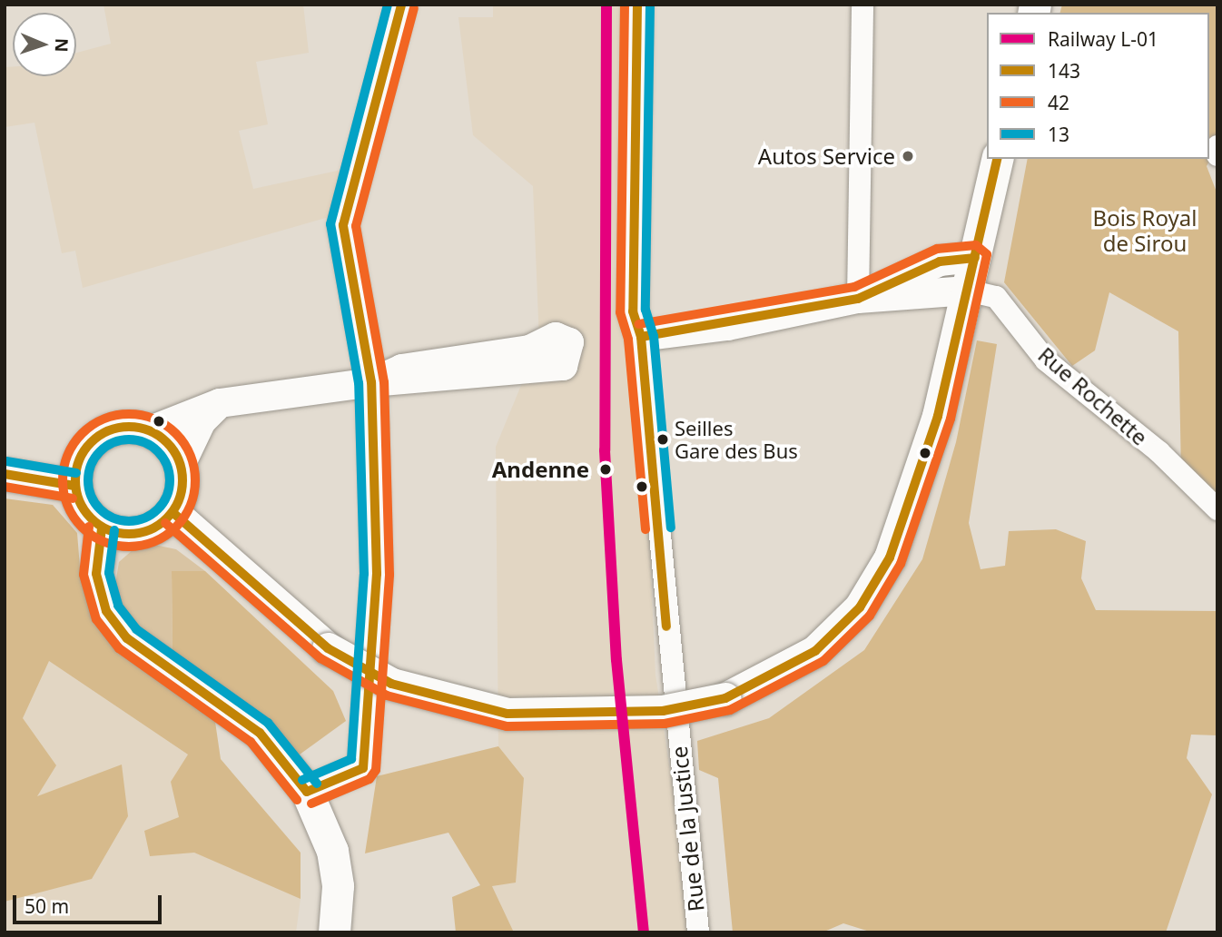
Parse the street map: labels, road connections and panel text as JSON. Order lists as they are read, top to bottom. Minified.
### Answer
{"streets":{"street":["Rue Rochette","Rue de la Justice"]},"parks":["Bois Royal de Sirou"],"places":["Autos Service","Seilles Gare des Bus","Andenne"],"lines":["rail line L-01","transit line 143","transit line 42","transit line 13"],"legend":["Railway L-01","143","42","13"],"scale_bar":"50 m","north":"right"}
